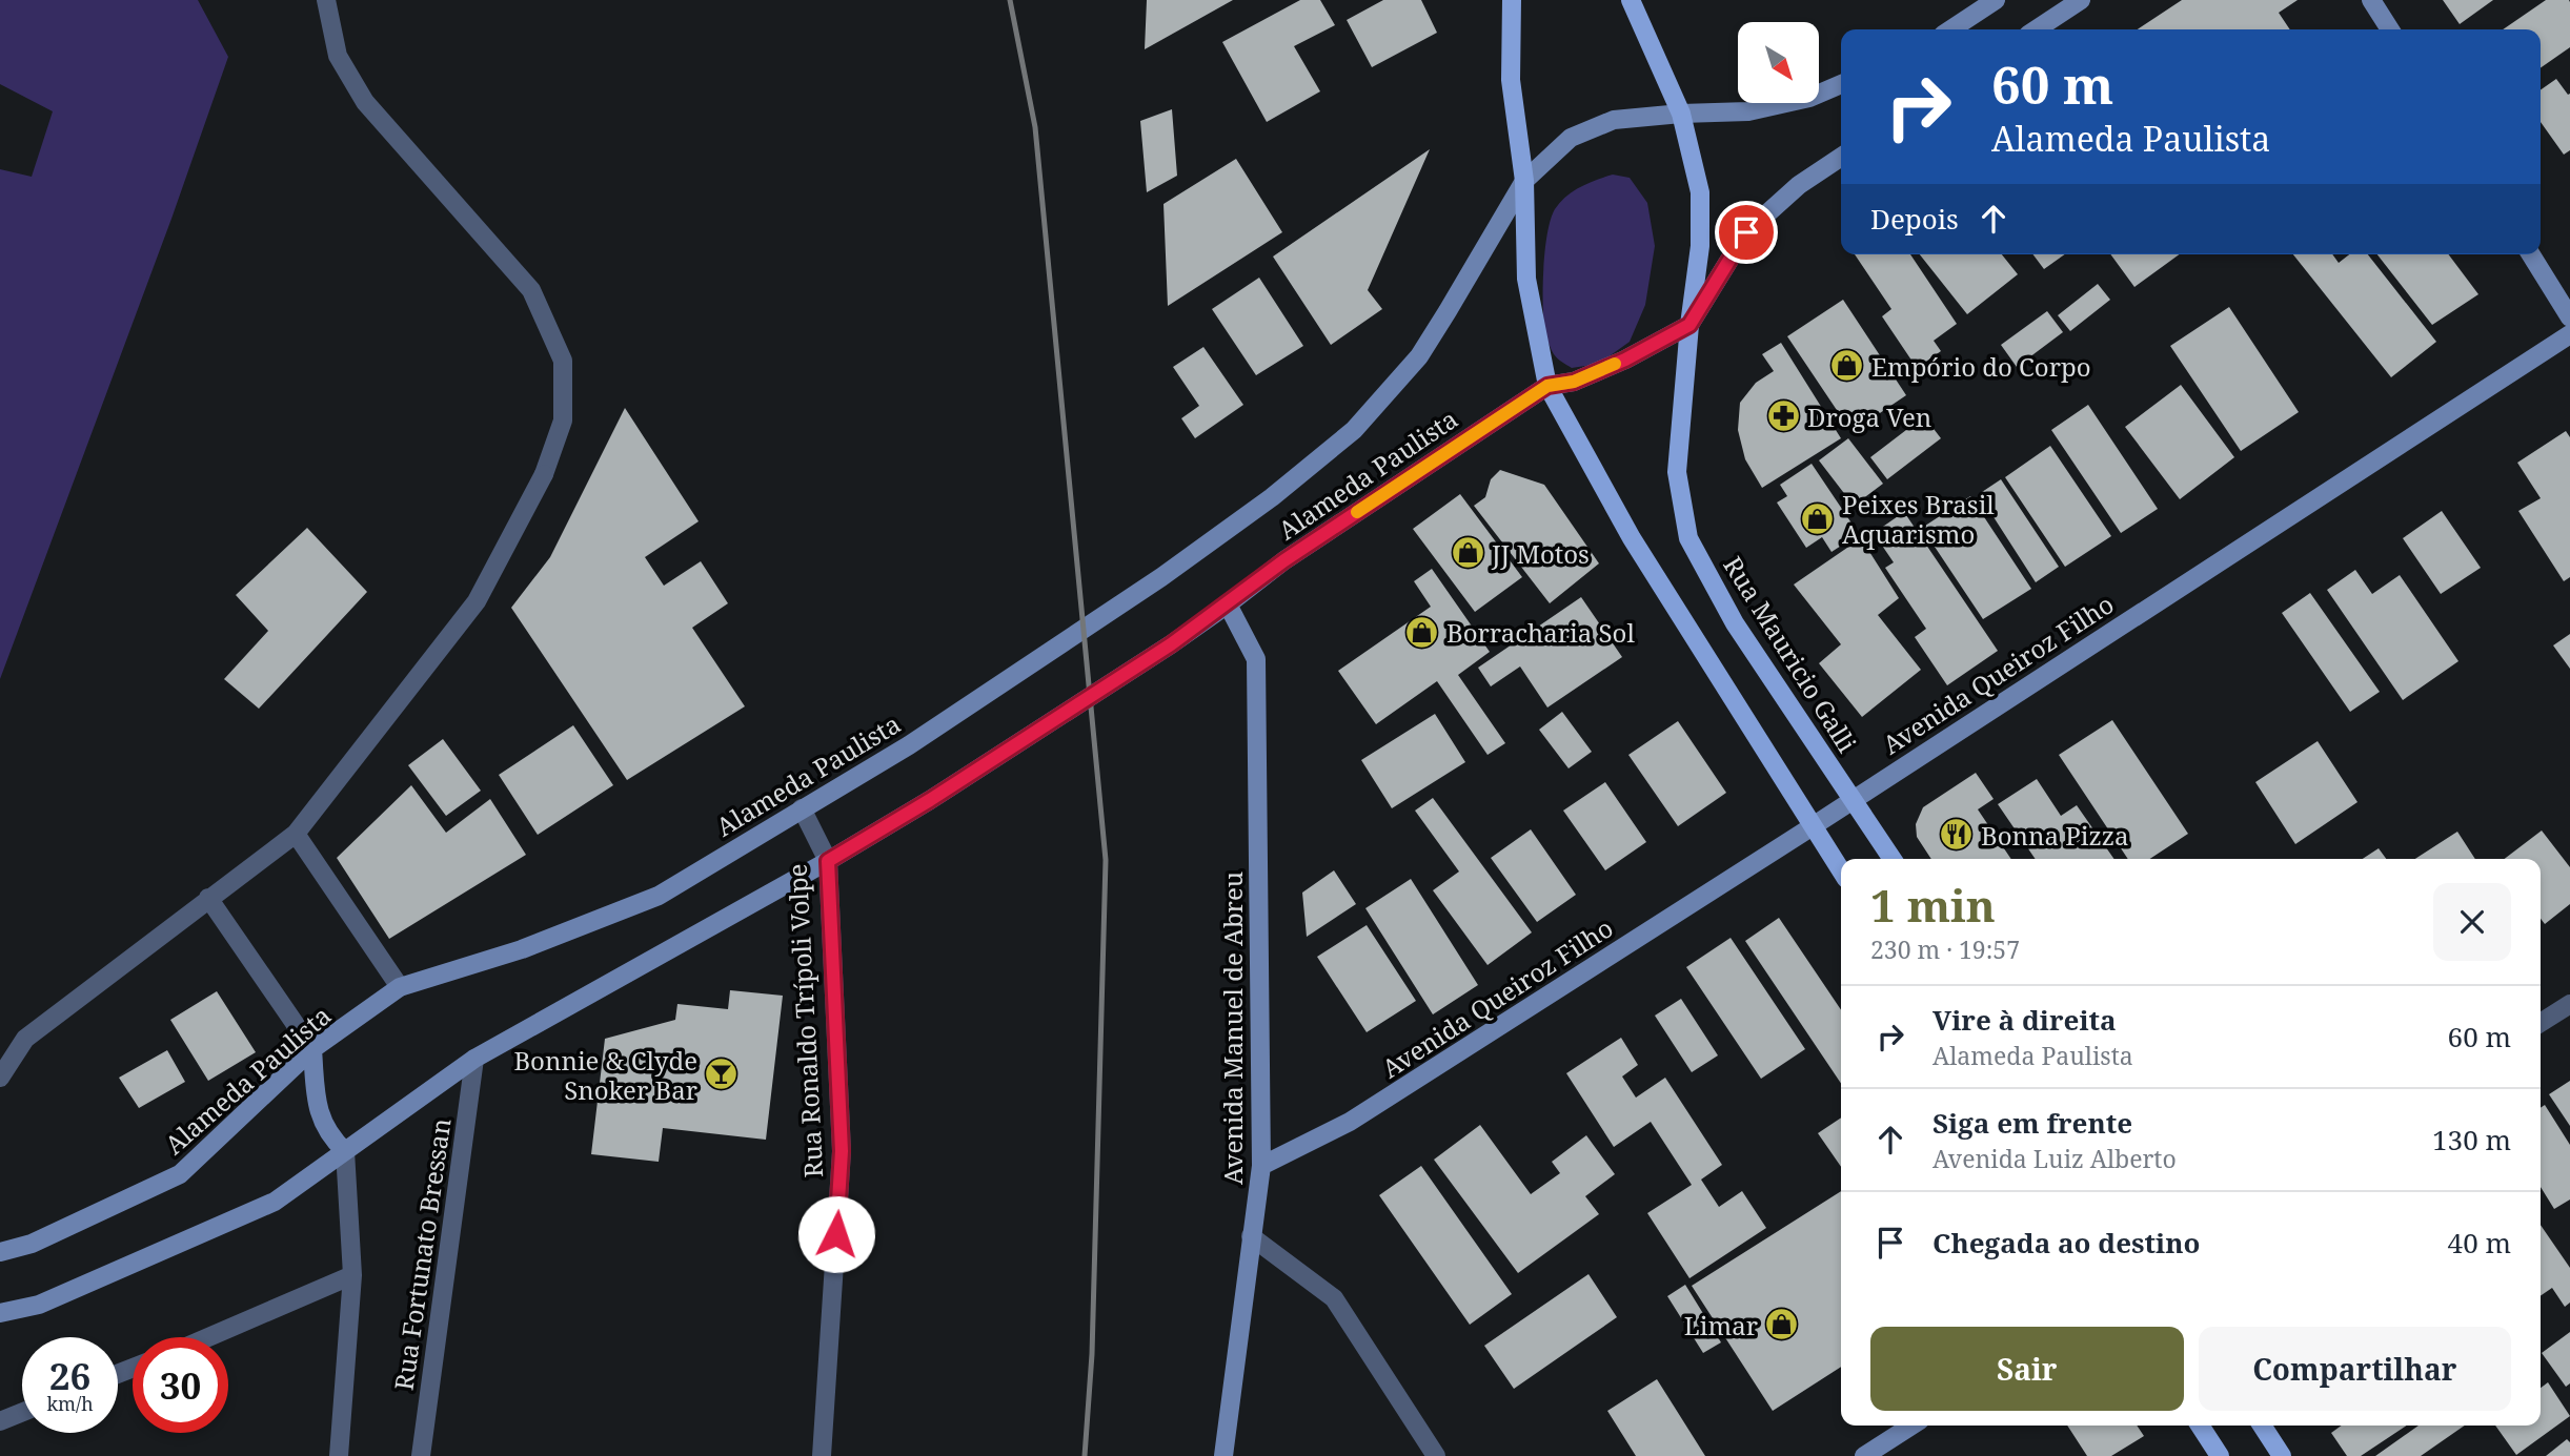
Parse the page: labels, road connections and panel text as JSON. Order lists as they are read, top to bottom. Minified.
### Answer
{"streets":{"main road":["Alameda Paulista","Rua Mauricio Galli","Avenida Queiroz Filho","Avenida Manuel de Abreu"],"street":["Rua Ronaldo Trípoli Volpe","Rua Fortunato Bressan"]},"crossings":[["Alameda Paulista","Rua Mauricio Galli"],["Alameda Paulista","Rua Ronaldo Trípoli Volpe"],["Alameda Paulista","Avenida Manuel de Abreu"],["Alameda Paulista","Rua Fortunato Bressan"],["Rua Mauricio Galli","Avenida Queiroz Filho"],["Avenida Queiroz Filho","Avenida Manuel de Abreu"]],"places":{"shop":["Empório do Corpo","Peixes Brasil Aquarismo","JJ Motos","Borracharia Sol","Limar"],"pharmacy":["Droga Ven"],"restaurant":["Bonna Pizza"],"bar":["Bonnie & Clyde Snoker Bar"]},"north":"bottom right","page":{"turn":["60 m","Alameda Paulista"],"then":"Depois","heading":["1 min","230 m · 19:57"],"list":[{"name":"Vire à direita","note":"Alameda Paulista","value":"60 m"},{"name":"Siga em frente","note":"Avenida Luiz Alberto","value":"130 m"},{"name":"Chegada ao destino","value":"40 m"}],"buttons":["Sair","Compartilhar"],"speed":"26 km/h","limit":"30"}}
